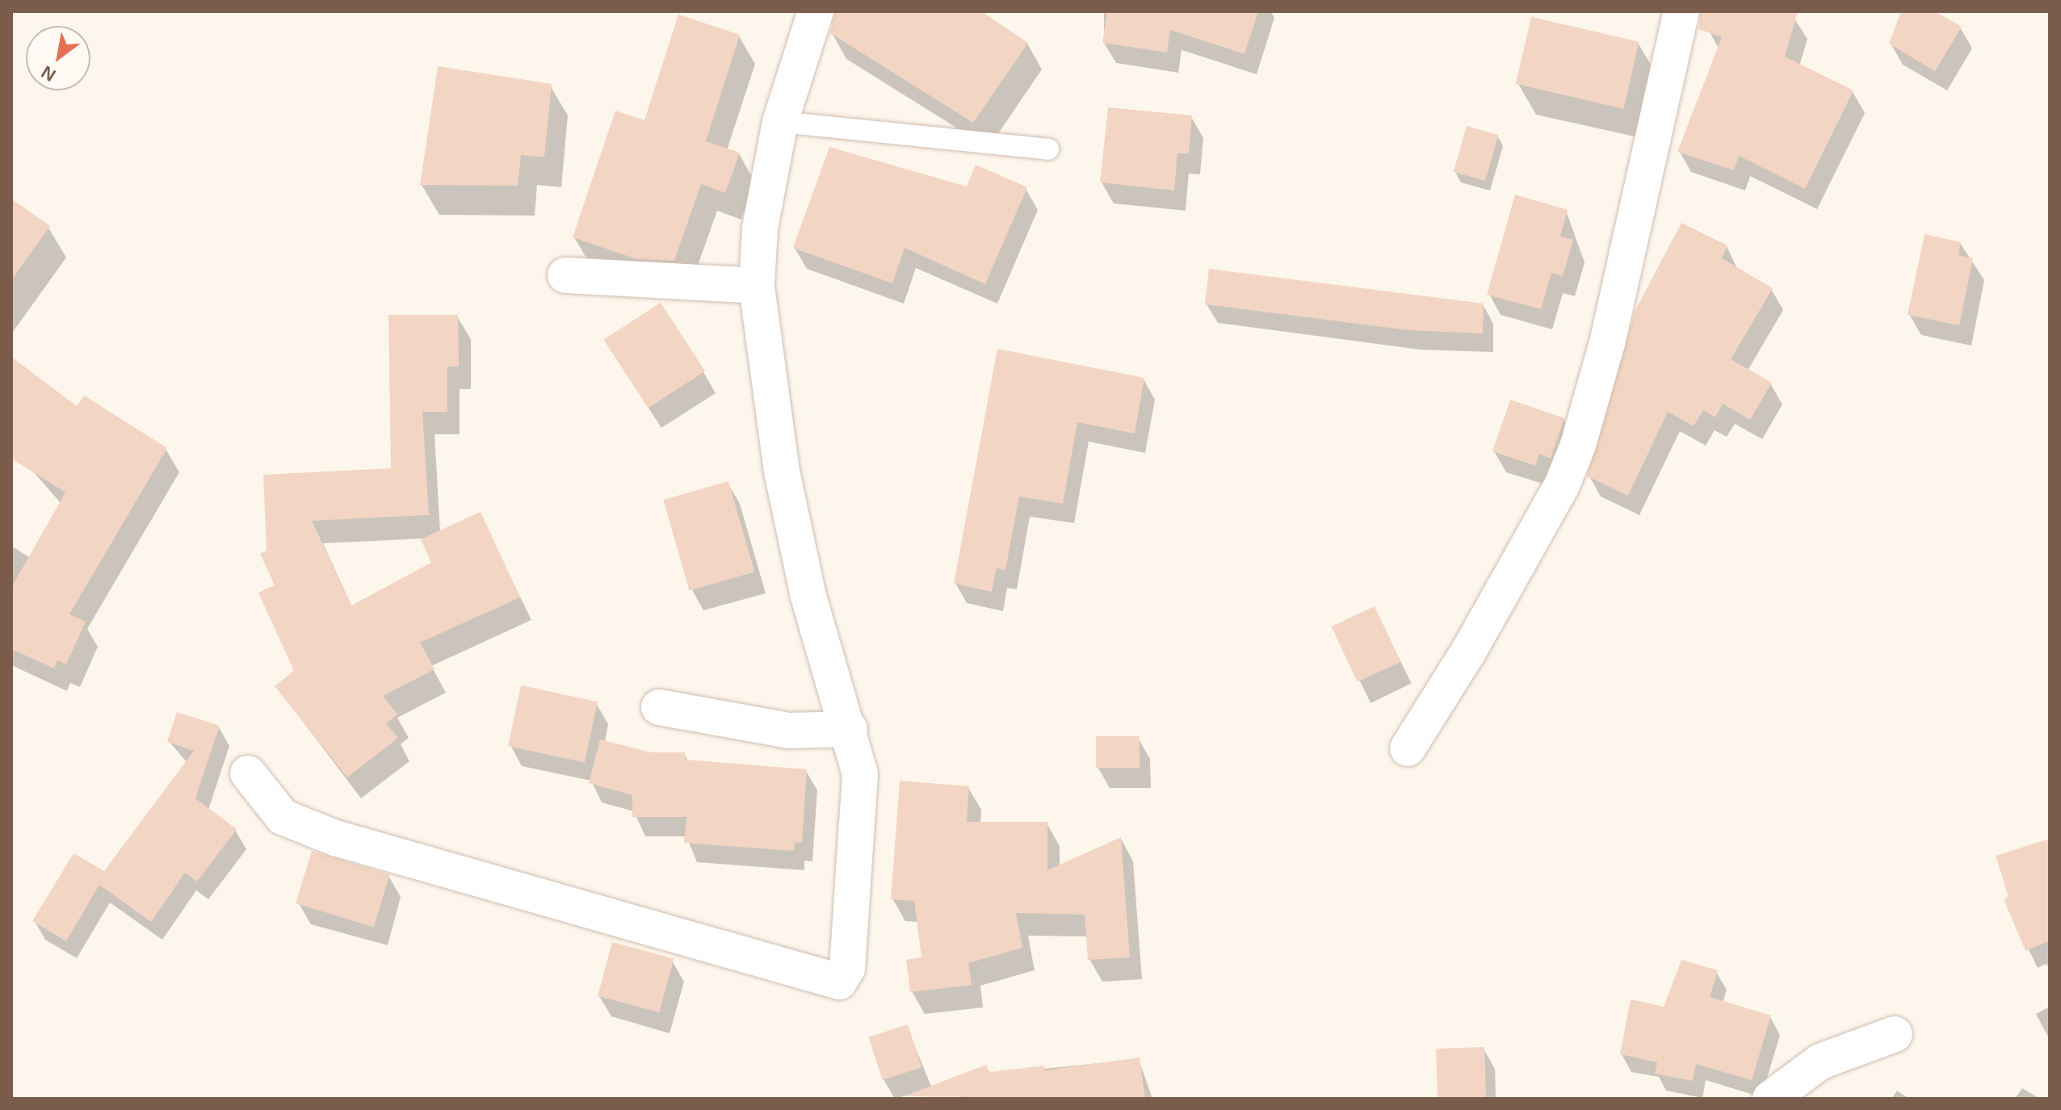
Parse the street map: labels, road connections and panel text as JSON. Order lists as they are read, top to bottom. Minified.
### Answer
{"north":"bottom left"}
